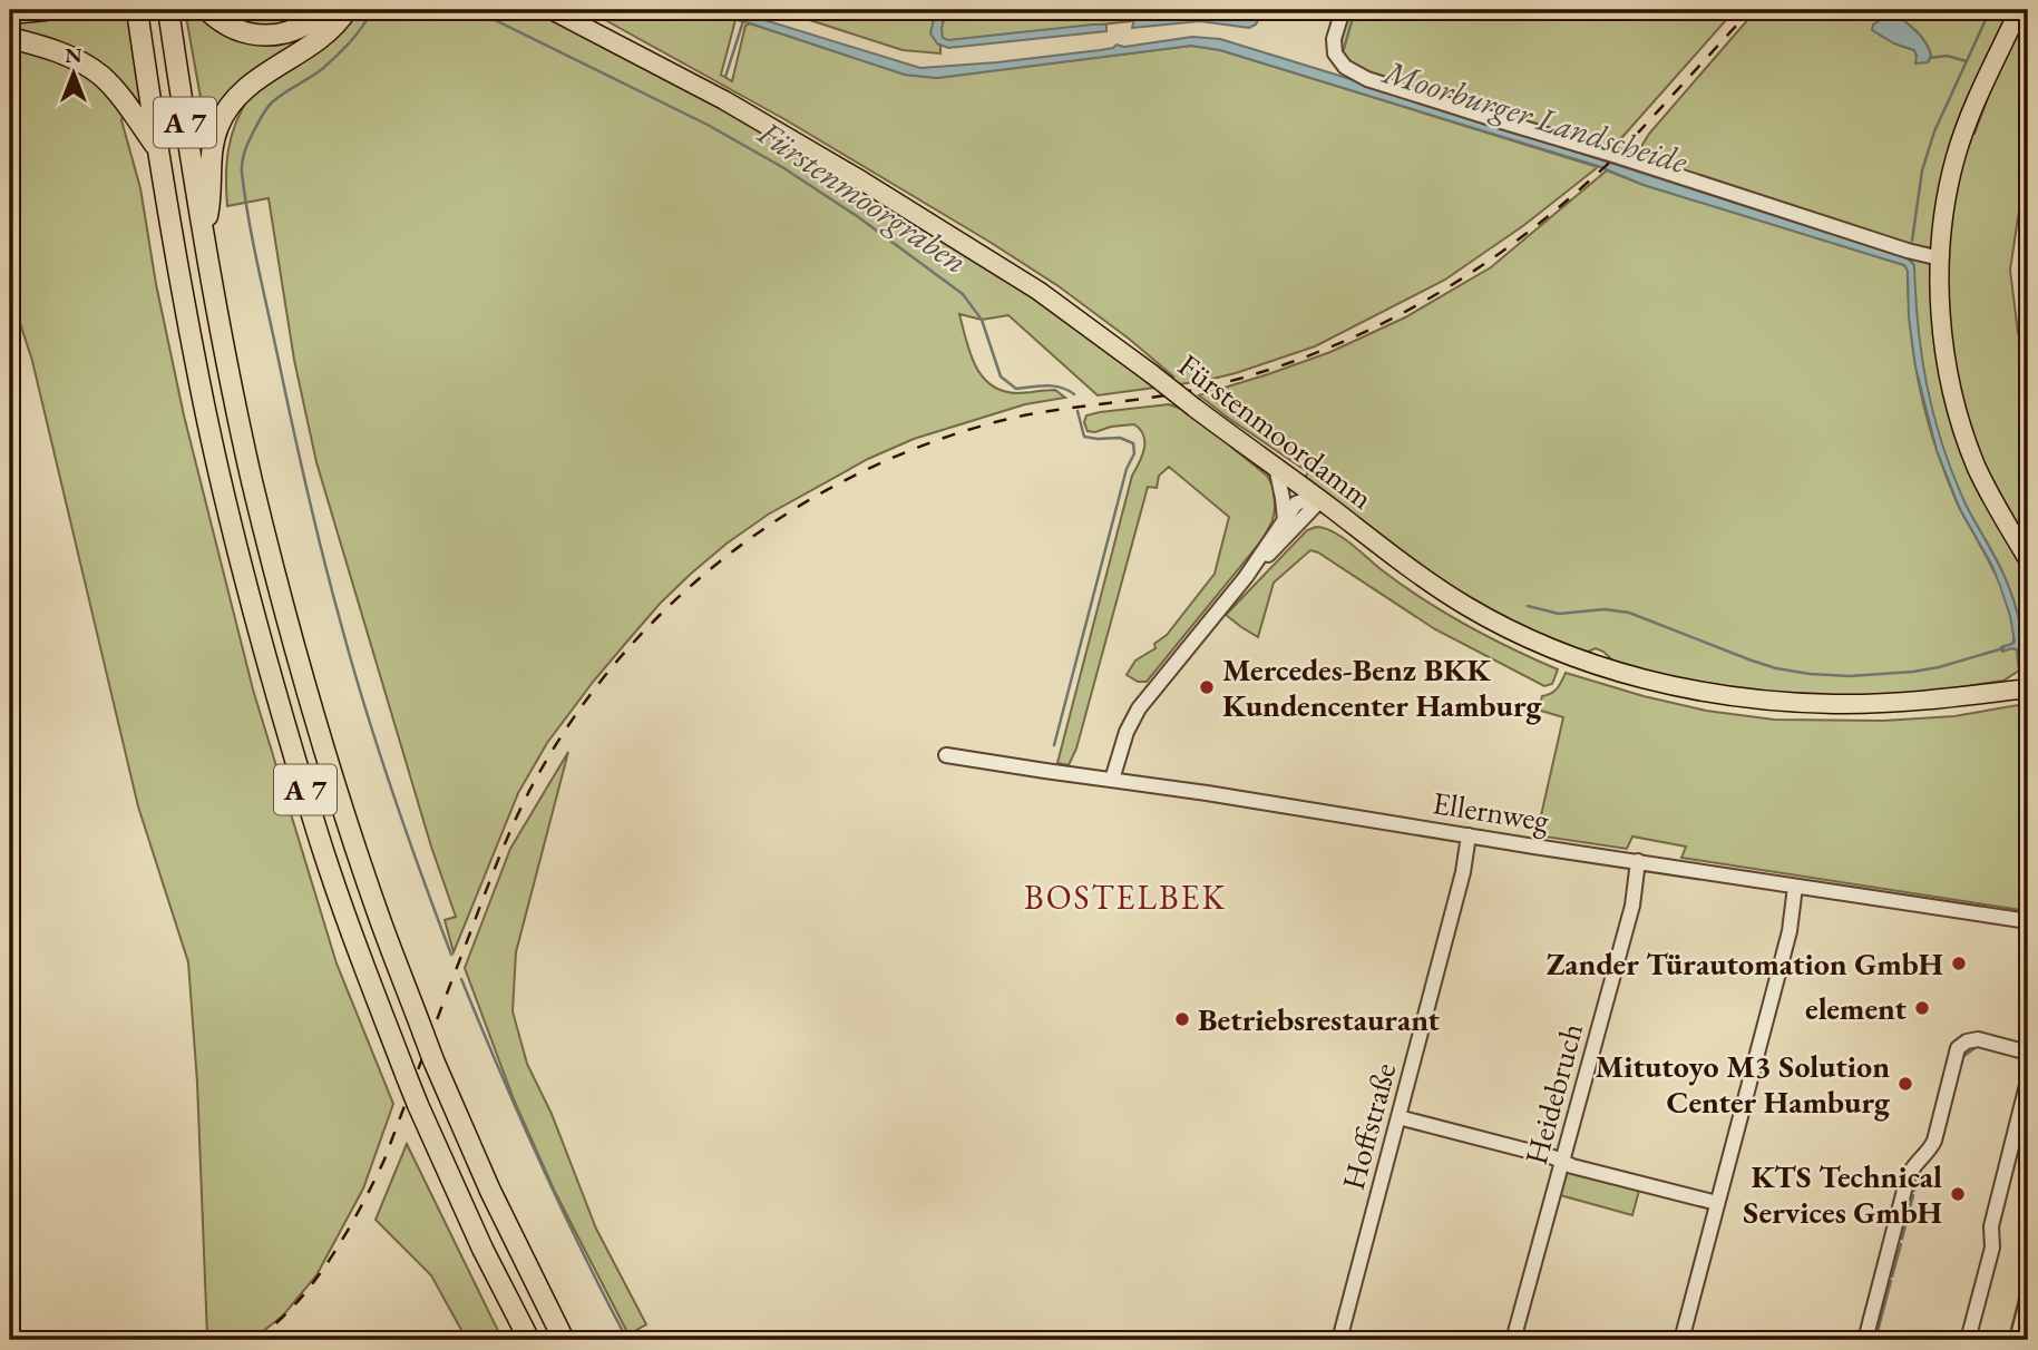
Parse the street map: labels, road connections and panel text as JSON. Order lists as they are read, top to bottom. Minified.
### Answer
{"streets":{"highway":["A 7"],"main road":["Fürstenmoordamm"],"street":["Ellernweg","Heidebruch","Hoffstraße"]},"crossings":[["Ellernweg","Heidebruch"],["Ellernweg","Hoffstraße"]],"districts":["BOSTELBEK"],"water":["Moorburger Landscheide","Fürstenmoorgraben"],"places":["Mercedes-Benz BKK Kundencenter Hamburg","Zander Türautomation GmbH","element","Betriebsrestaurant","Mitutoyo M3 Solution Center Hamburg","KTS Technical Services GmbH"],"north":"top"}
